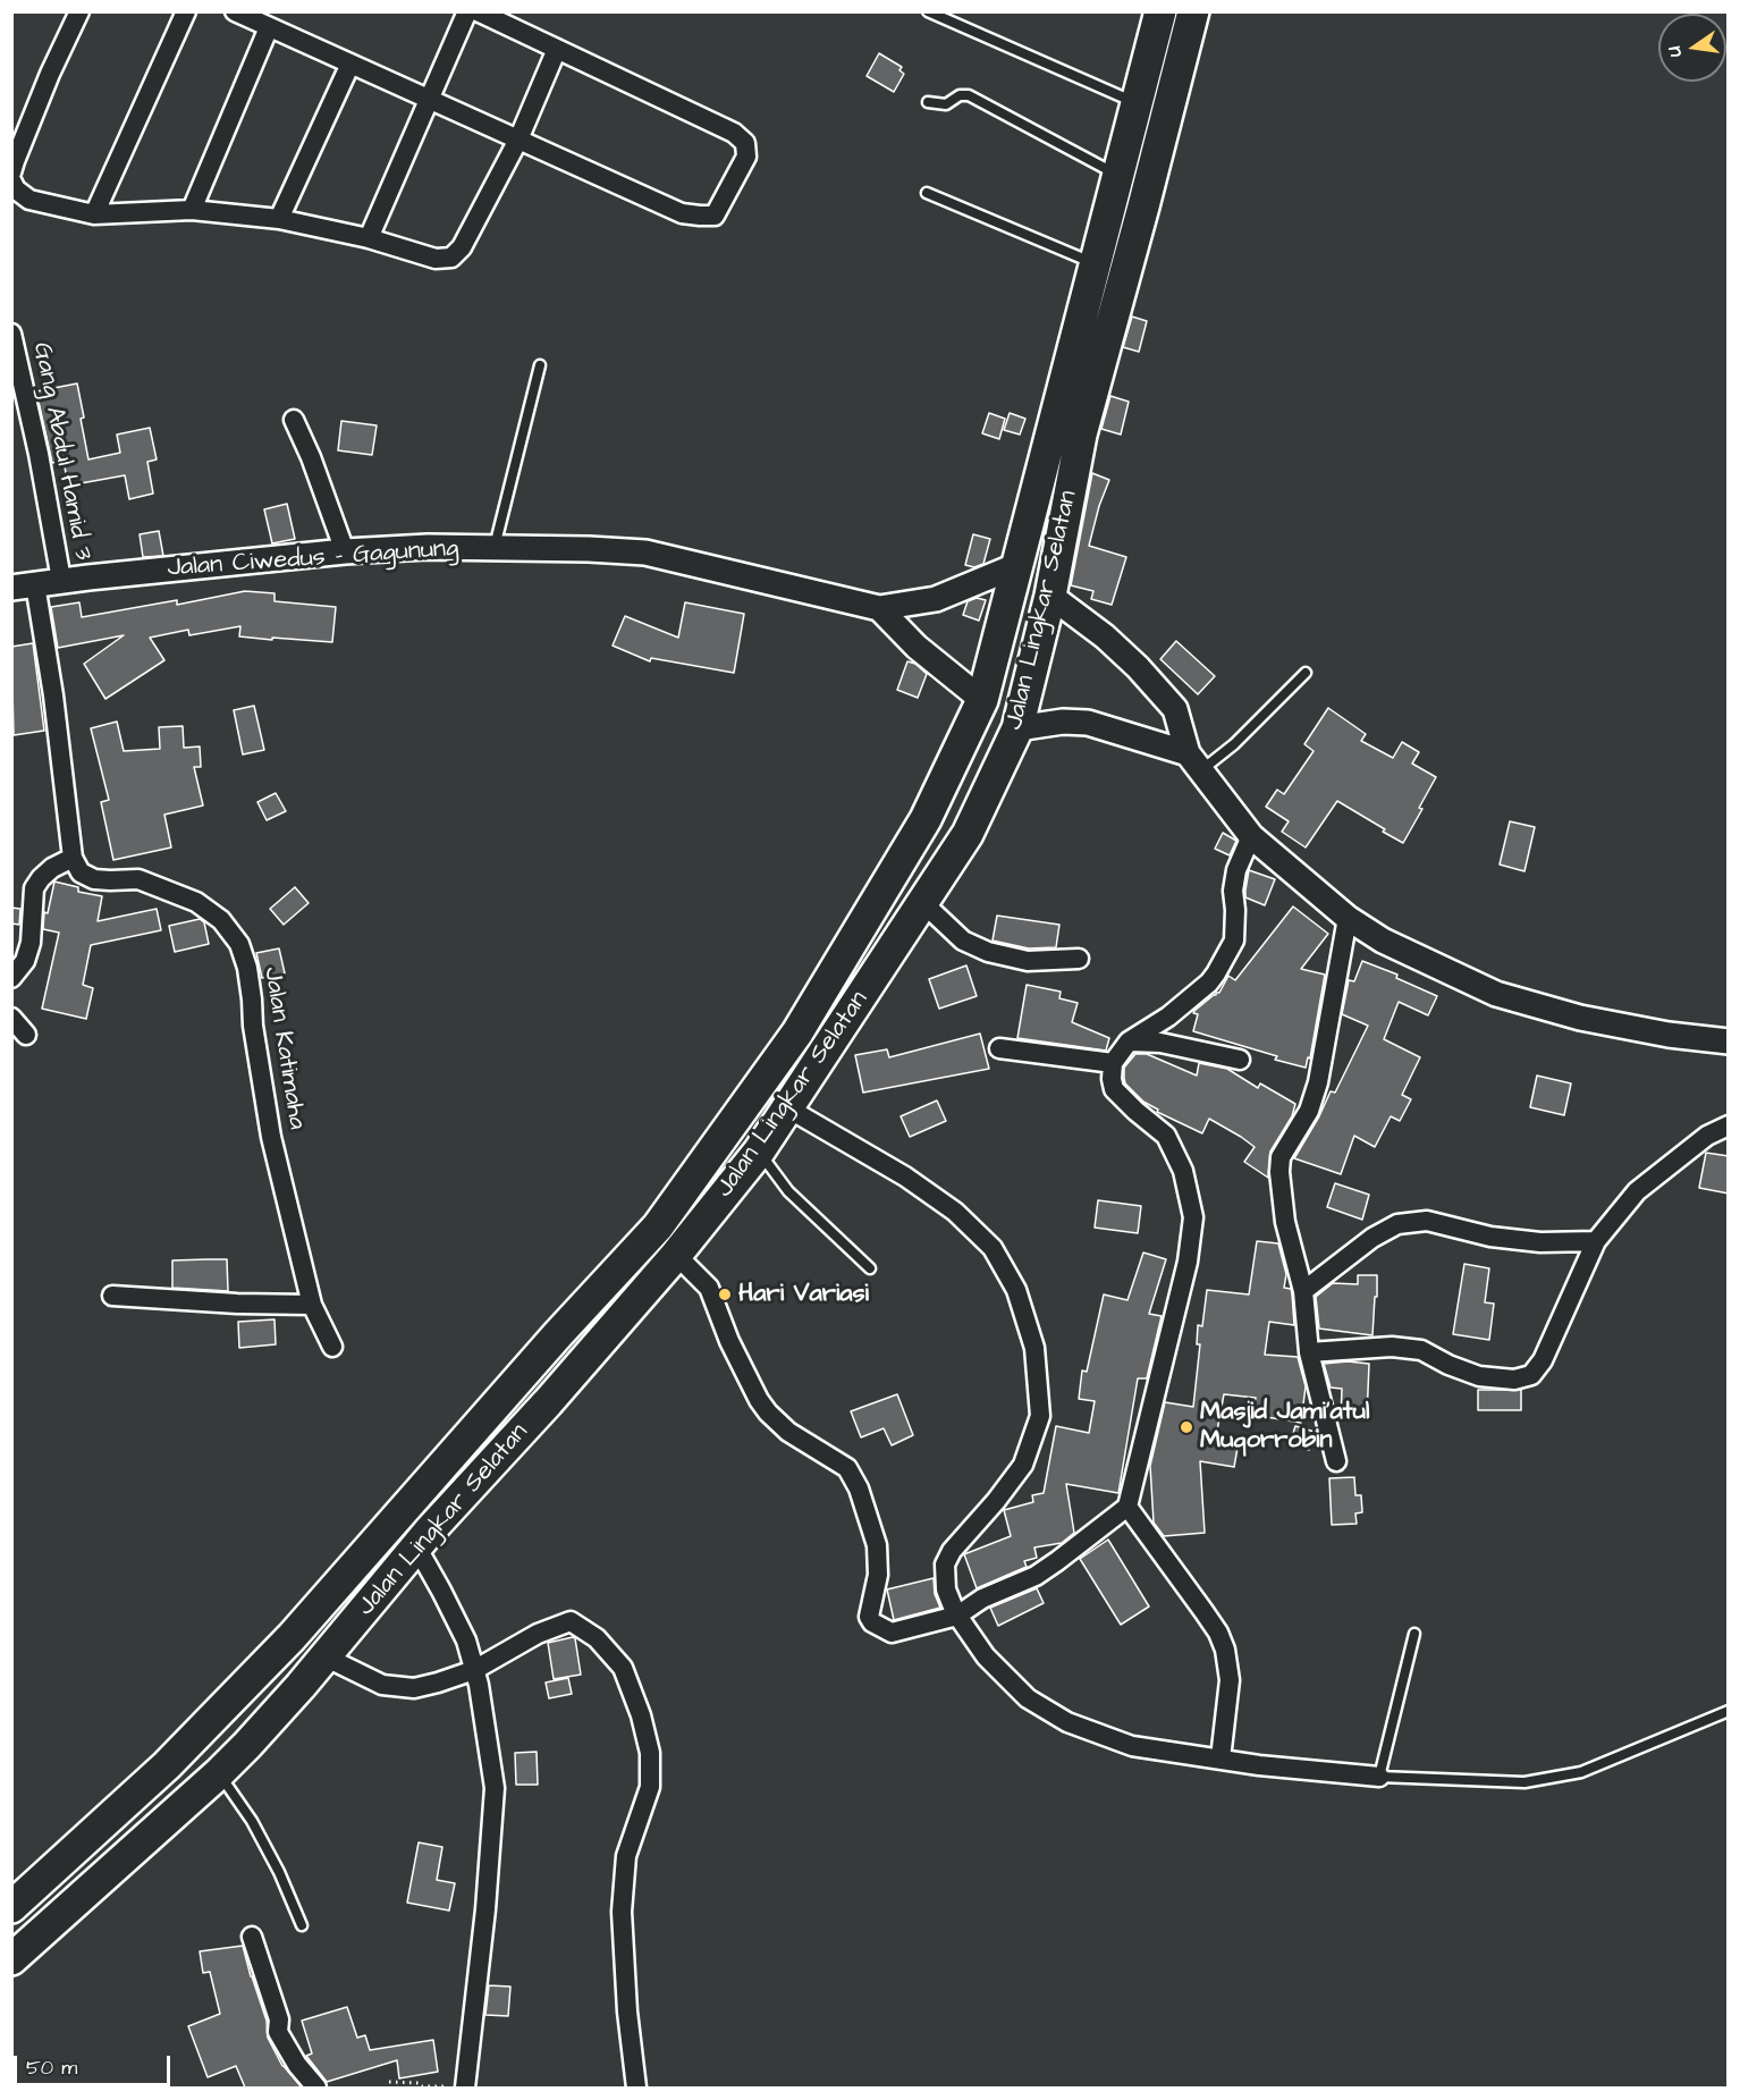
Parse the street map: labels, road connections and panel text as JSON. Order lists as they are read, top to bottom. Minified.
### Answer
{"streets":{"highway":["Jalan Lingkar Selatan"],"street":["Gang Abdul Hamid 3","Jalan Ciwedus - Gagunung","Jalan Katimaha"]},"crossings":[["Gang Abdul Hamid 3","Jalan Ciwedus - Gagunung"]],"places":["Hari Variasi","Masjid Jami'atul Muqorrobin"],"scale_bar":"50 m","north":"left"}
